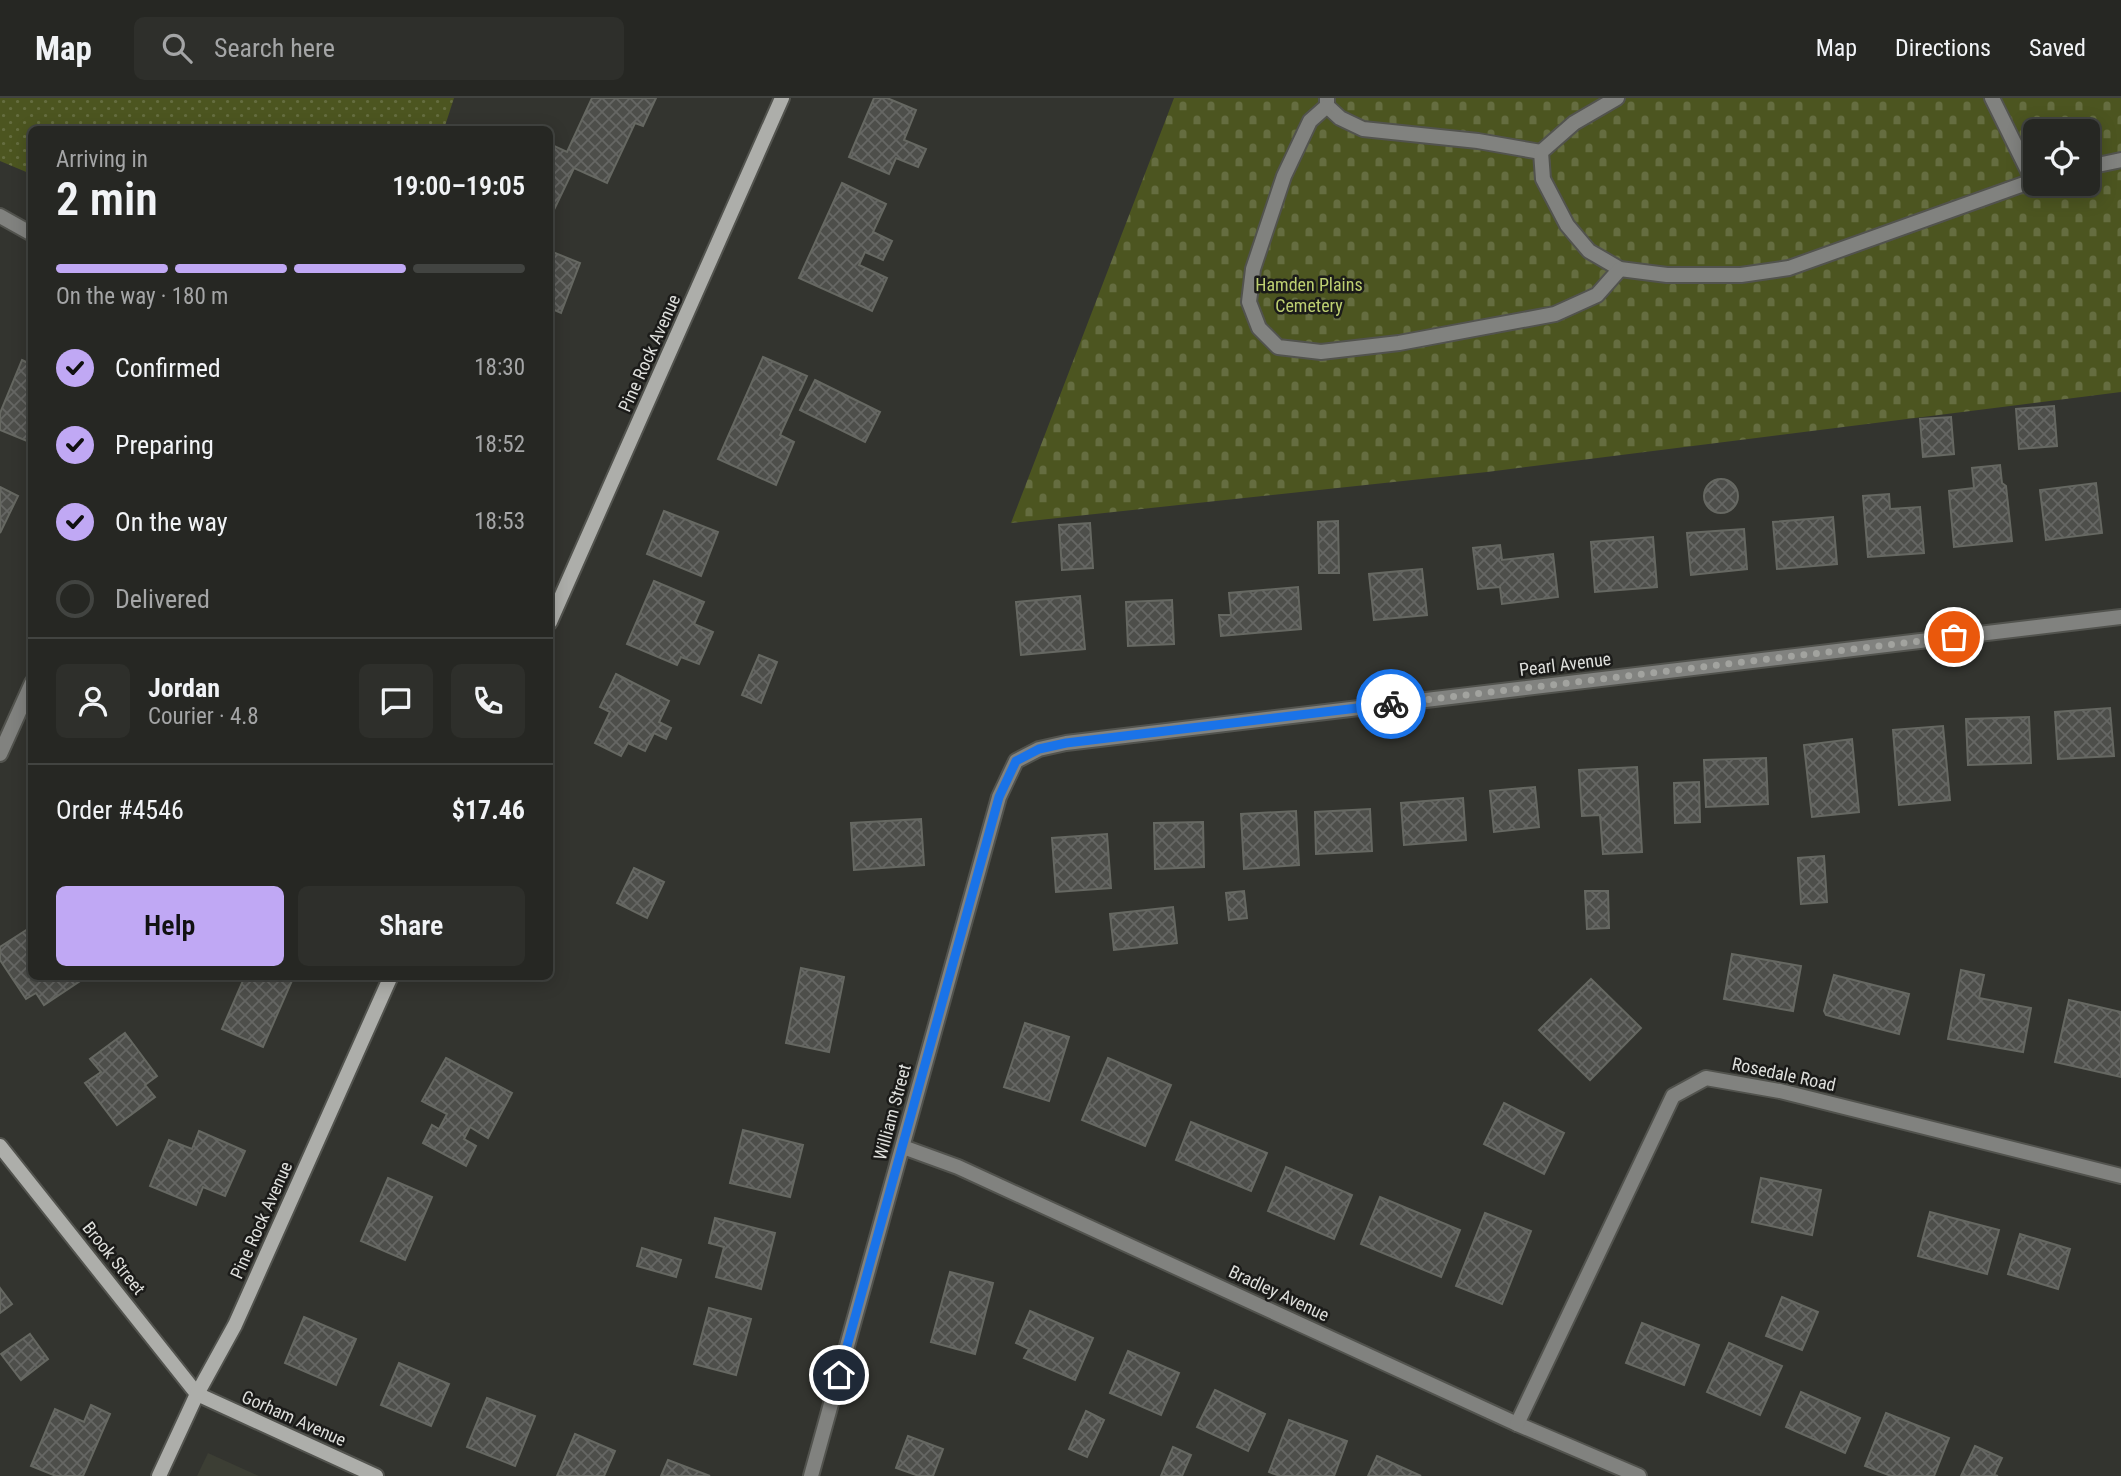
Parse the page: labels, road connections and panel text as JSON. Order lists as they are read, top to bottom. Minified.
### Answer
{"streets":{"street":["Pine Rock Avenue","Pearl Avenue","Rosedale Road","William Street","Brook Street","Bradley Avenue","Gorham Avenue"]},"crossings":[["Pine Rock Avenue","Brook Street"],["Pine Rock Avenue","Gorham Avenue"],["Pearl Avenue","William Street"],["Rosedale Road","Bradley Avenue"],["William Street","Bradley Avenue"],["Brook Street","Gorham Avenue"]],"parks":["Hamden Plains Cemetery"],"page":{"header":"Map","search":"Search here","nav":["Map","Directions","Saved"],"heading":["2 min","Arriving in","19:00–19:05"],"panel":["Jordan","Courier · 4.8","Order #4546","$17.46"],"bar":"On the way · 180 m","list":[["Confirmed","18:30"],["Preparing","18:52"],["On the way","18:53"],"Delivered"],"buttons":["Help","Share"]}}
